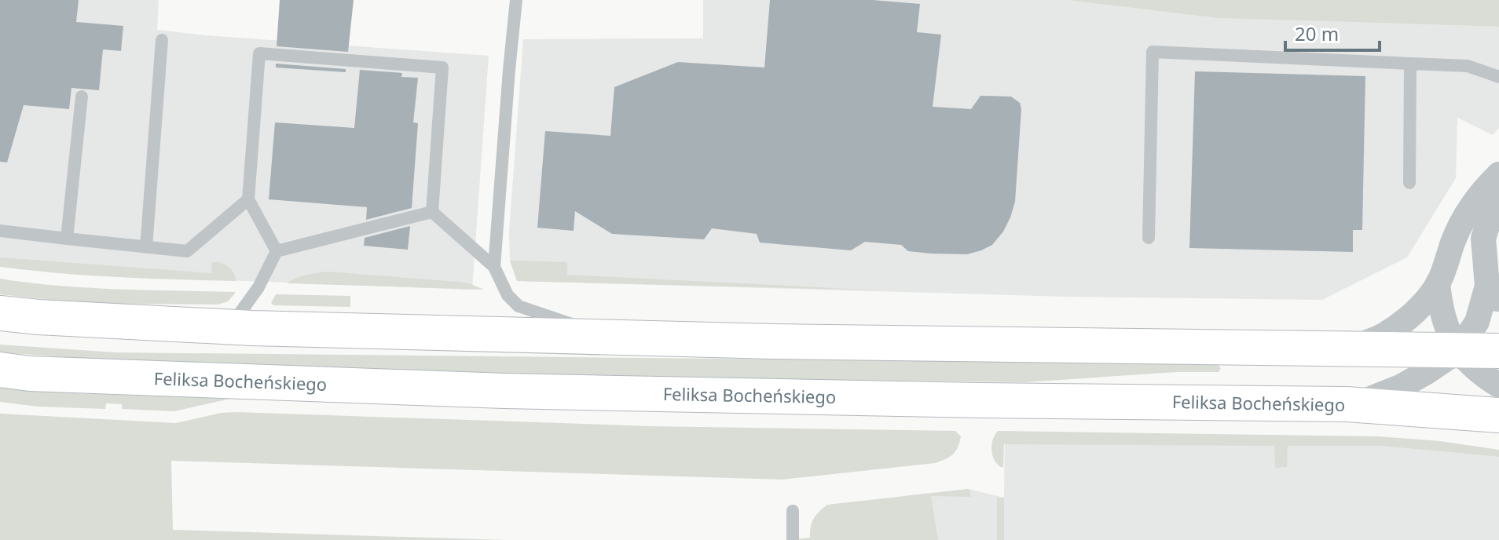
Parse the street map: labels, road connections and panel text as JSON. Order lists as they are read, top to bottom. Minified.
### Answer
{"streets":{"main road":["Feliksa Bocheńskiego"]},"scale_bar":"20 m"}
